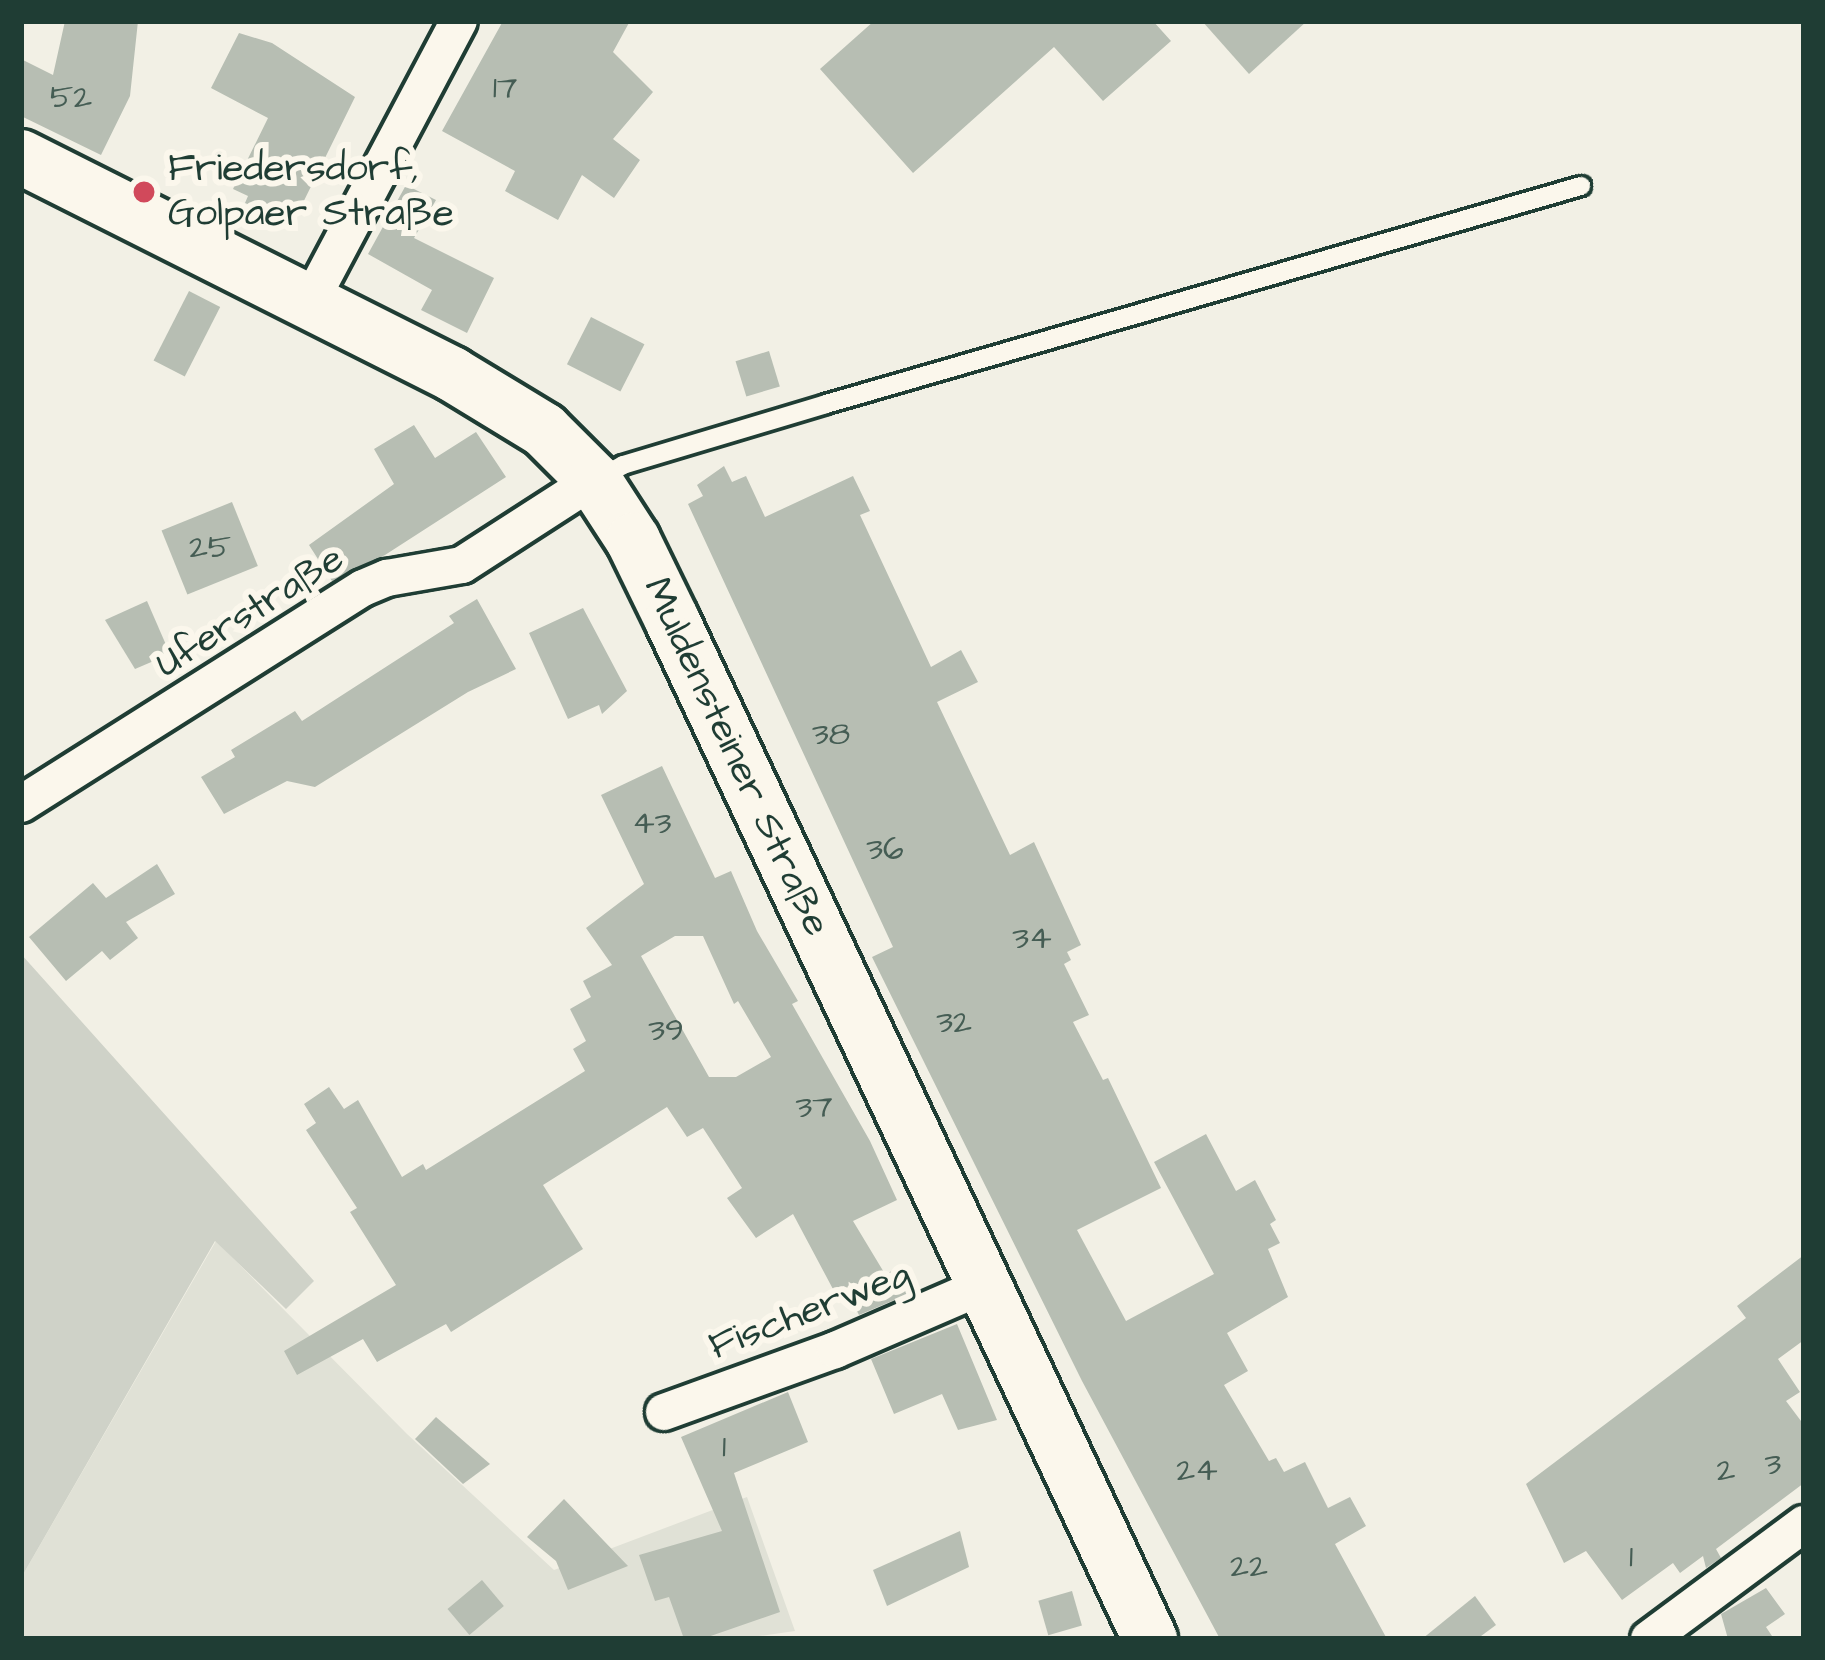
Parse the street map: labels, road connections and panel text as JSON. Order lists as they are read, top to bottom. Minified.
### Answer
{"streets":{"main road":["Muldensteiner Straße"],"street":["Uferstraße","Fischerweg"]},"crossings":[["Uferstraße","Muldensteiner Straße"],["Muldensteiner Straße","Fischerweg"]],"places":["Friedersdorf, Golpaer Straße"],"house_numbers":["17","52","25","38","43","36","34","32","39","37","1","3","24","2","1","22"]}
